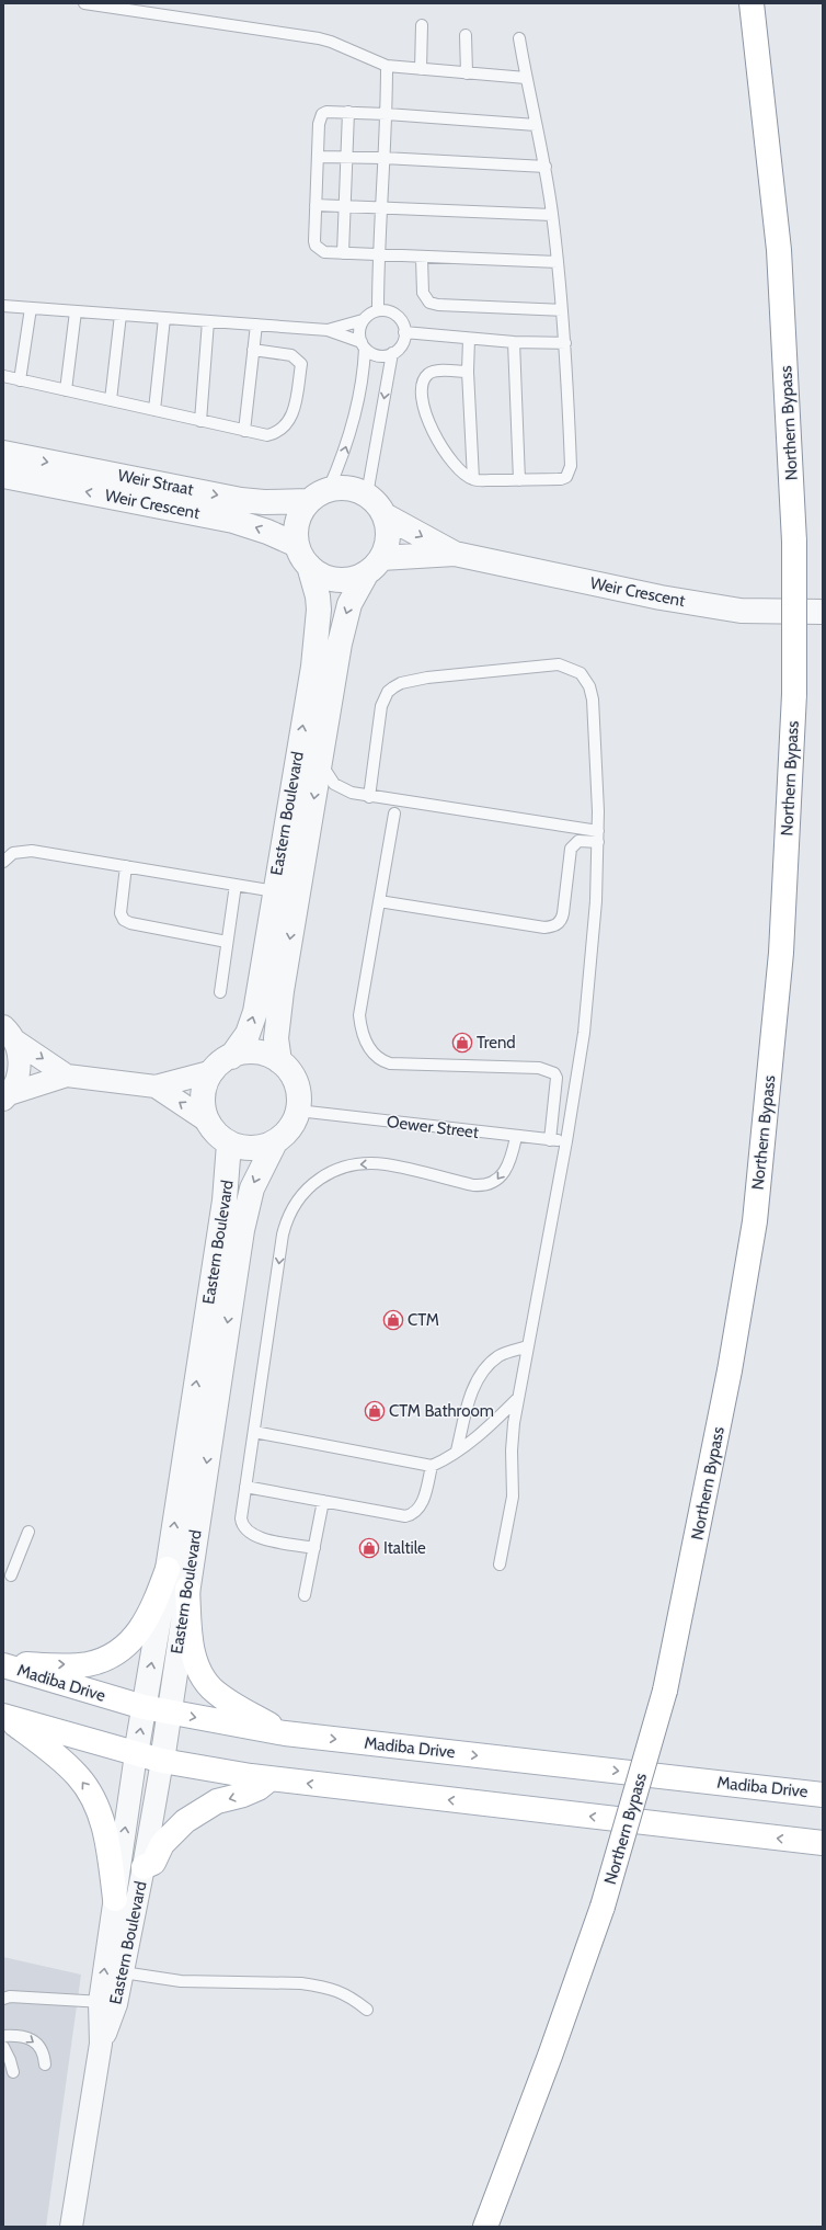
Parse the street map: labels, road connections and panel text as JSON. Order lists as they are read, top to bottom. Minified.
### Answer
{"streets":{"main road":["Northern Bypass","Madiba Drive"],"street":["Weir Straat","Weir Crescent","Eastern Boulevard"],"lane":["Oewer Street"]},"crossings":[["Weir Straat","Weir Crescent"],["Weir Straat","Eastern Boulevard"],["Weir Crescent","Eastern Boulevard"],["Eastern Boulevard","Oewer Street"],["Eastern Boulevard","Madiba Drive"]],"one_way":["Weir Straat","Weir Crescent"],"places":{"shop":["Trend","CTM","CTM Bathroom","Italtile"]}}
